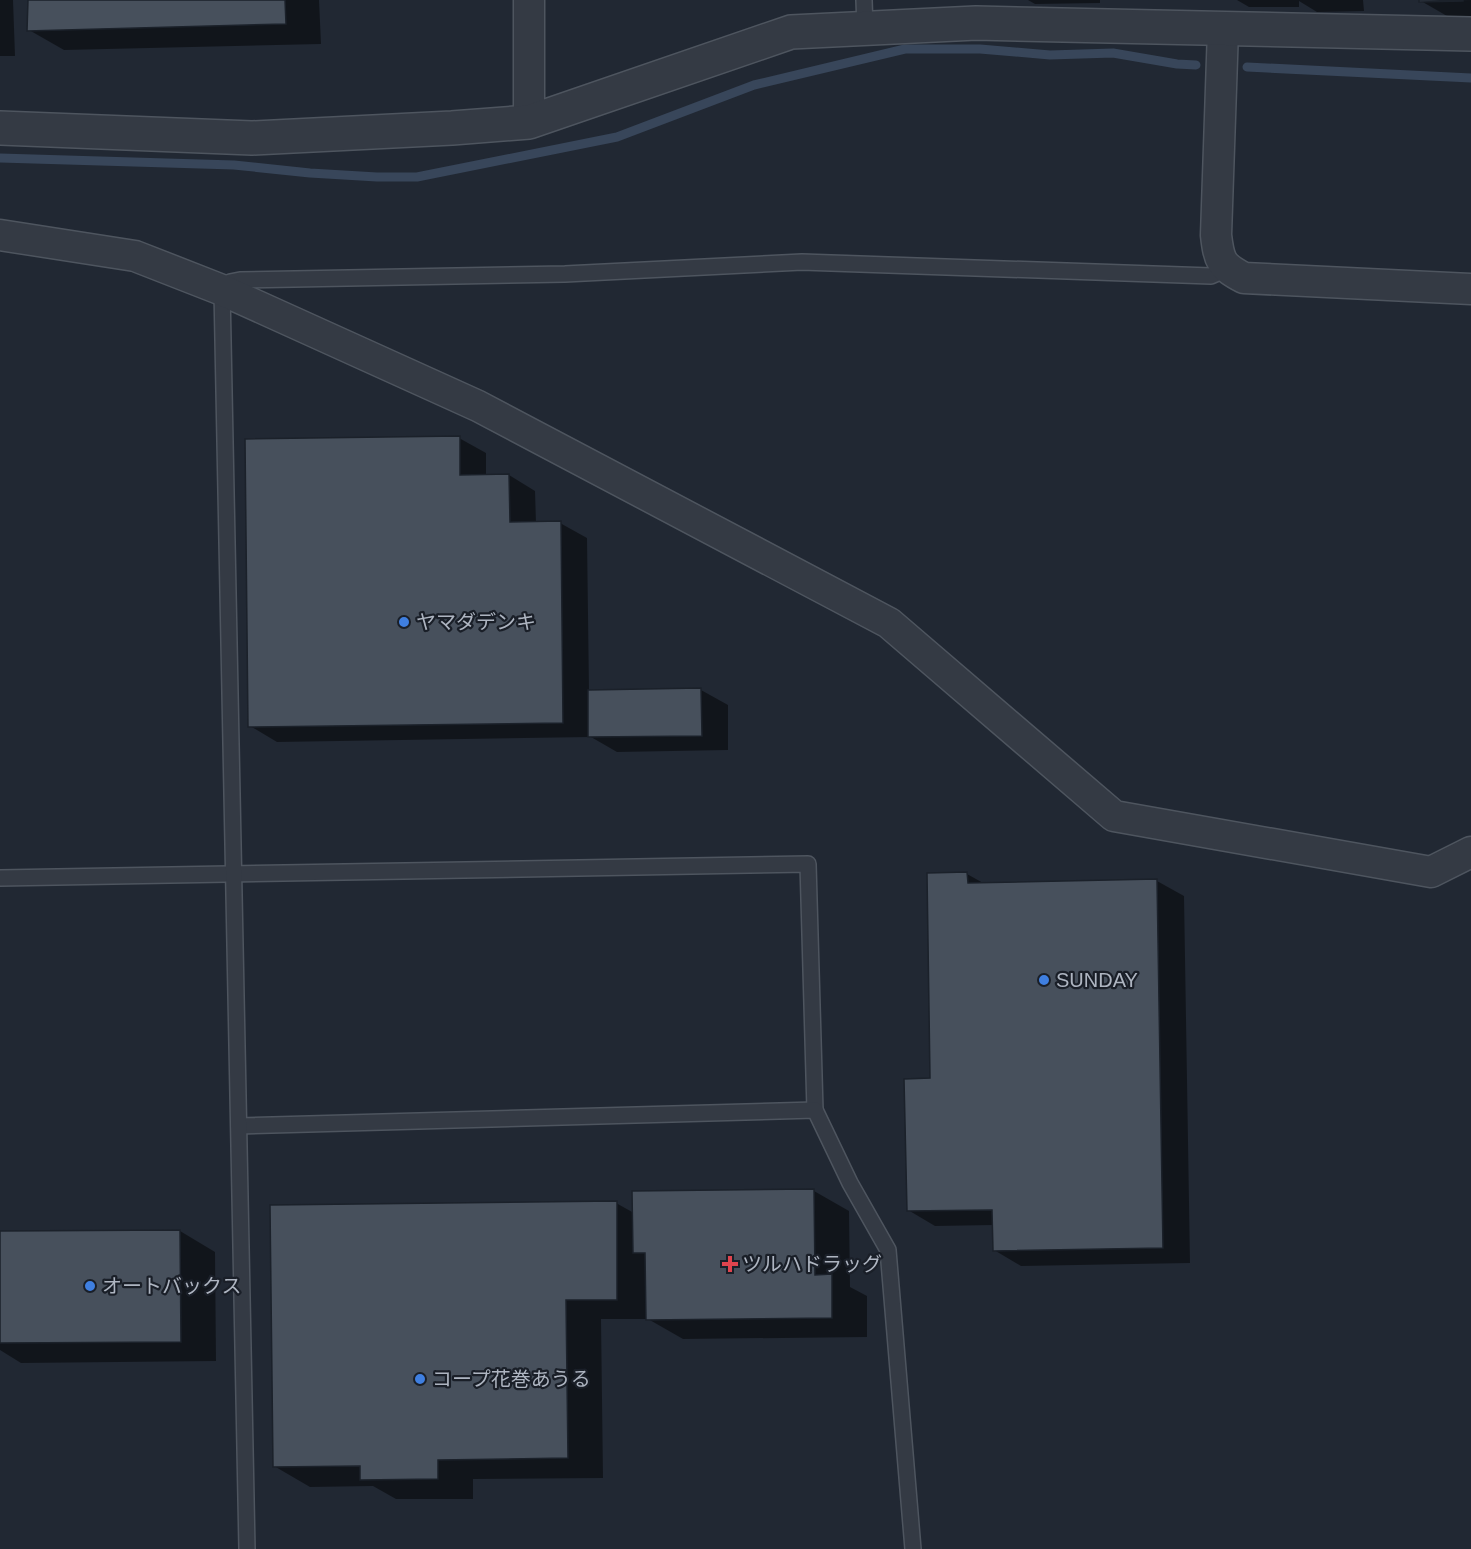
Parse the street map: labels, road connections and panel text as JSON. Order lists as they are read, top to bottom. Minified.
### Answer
{"places":{"other":["ヤマダデンキ","SUNDAY","オートバックス","コープ花巻あうる"],"health":["ツルハドラッグ"]}}
